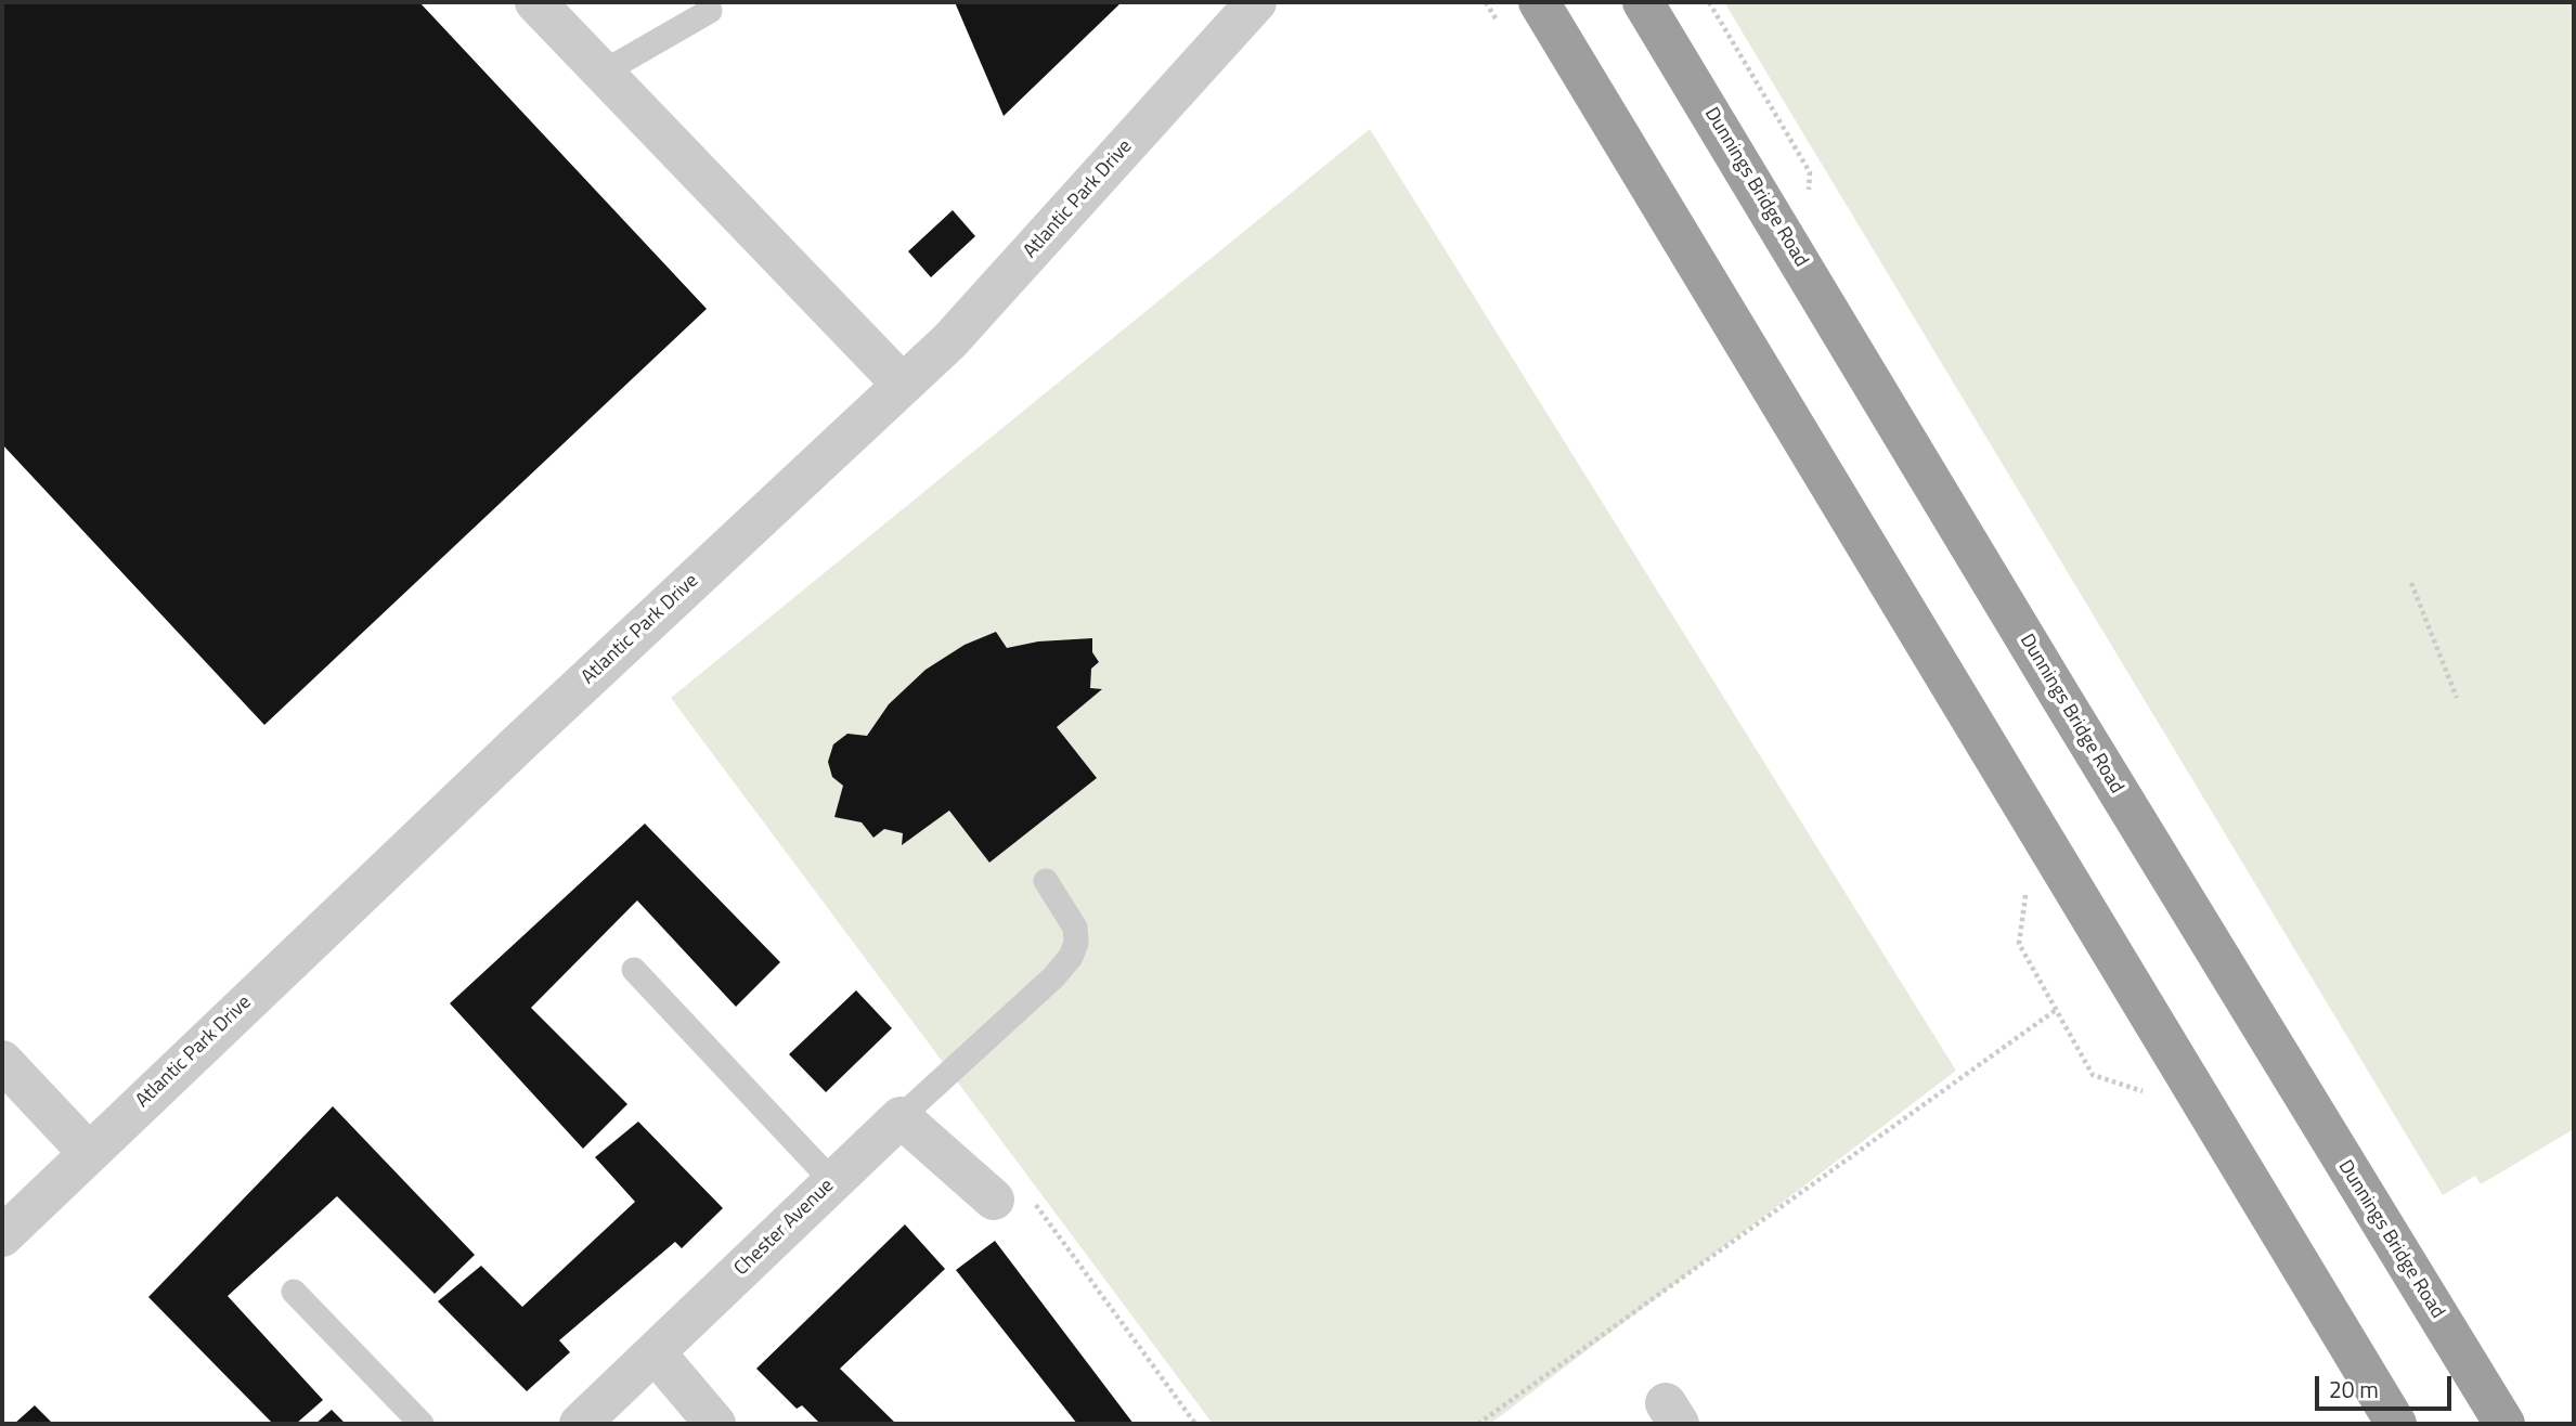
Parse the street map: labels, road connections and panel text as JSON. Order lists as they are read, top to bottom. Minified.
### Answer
{"streets":{"highway":["Dunnings Bridge Road"],"street":["Atlantic Park Drive","Chester Avenue"]},"scale_bar":"20 m"}
